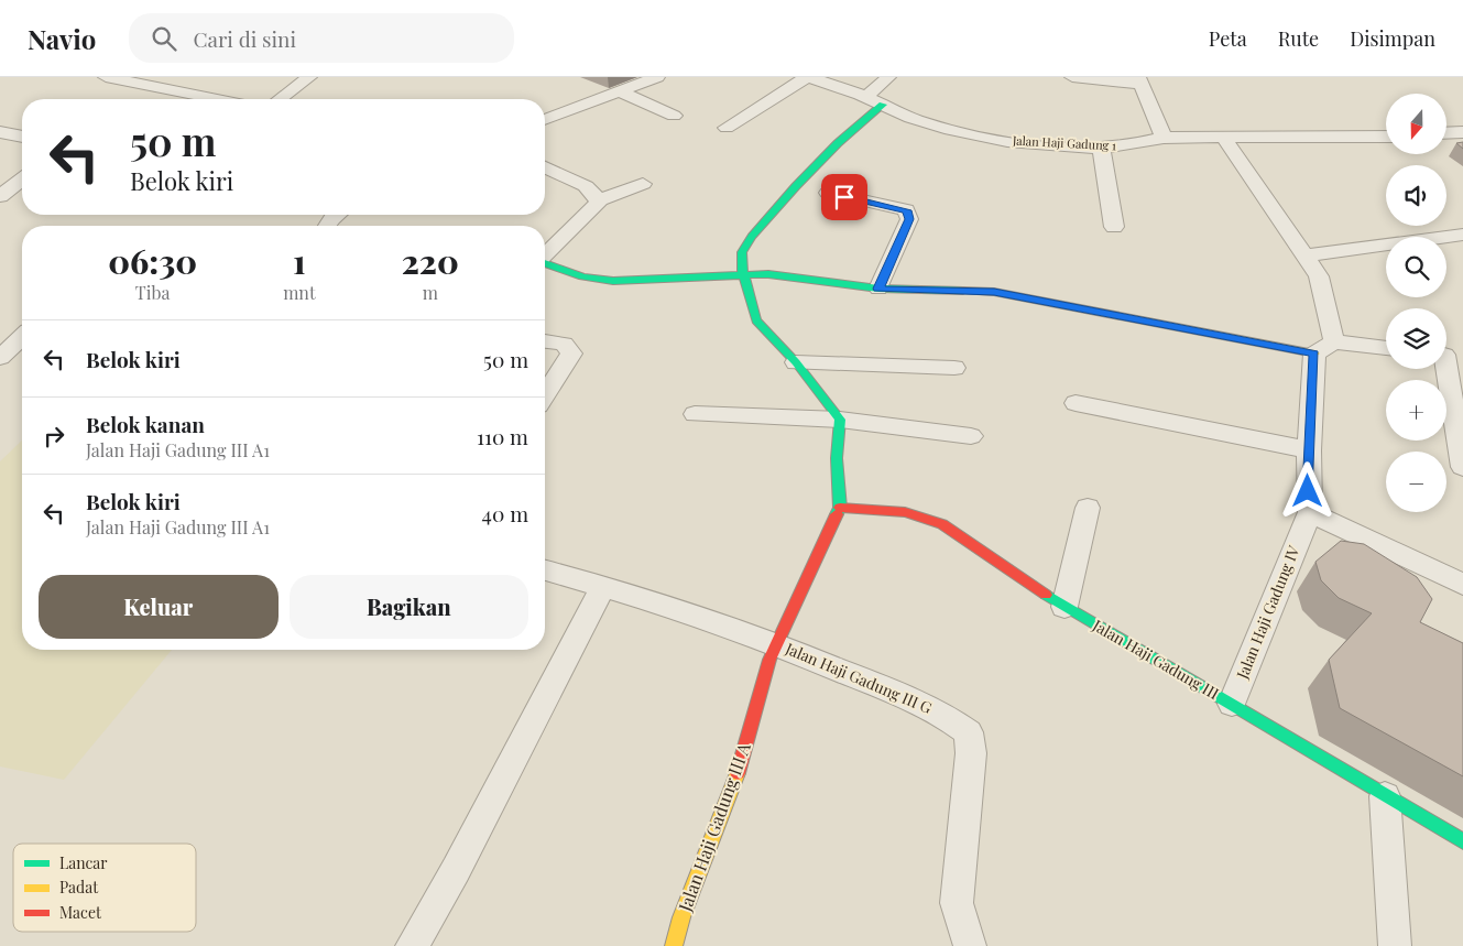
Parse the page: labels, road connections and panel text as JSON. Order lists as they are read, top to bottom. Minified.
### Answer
{"streets":{"street":["Jalan Haji Gadung 1","Jalan Haji Gadung IV","Jalan Haji Gadung III","Jalan Haji Gadung III G","Jalan Haji Gadung III A"]},"crossings":[["Jalan Haji Gadung 1","Jalan Haji Gadung IV"],["Jalan Haji Gadung IV","Jalan Haji Gadung III"],["Jalan Haji Gadung III G","Jalan Haji Gadung III A"]],"legend":["Lancar","Padat","Macet"],"north":"bottom","page":{"header":"Navio","search":"Cari di sini","nav":["Peta","Rute","Disimpan"],"map_buttons":["+","−"],"turn":["50 m","Belok kiri"],"eta":["06:30","Tiba","1","mnt","220","m"],"list":[{"name":"Belok kiri","value":"50 m"},{"name":"Belok kanan","note":"Jalan Haji Gadung III A1","value":"110 m"},{"name":"Belok kiri","note":"Jalan Haji Gadung III A1","value":"40 m"}],"buttons":["Keluar","Bagikan"]}}
